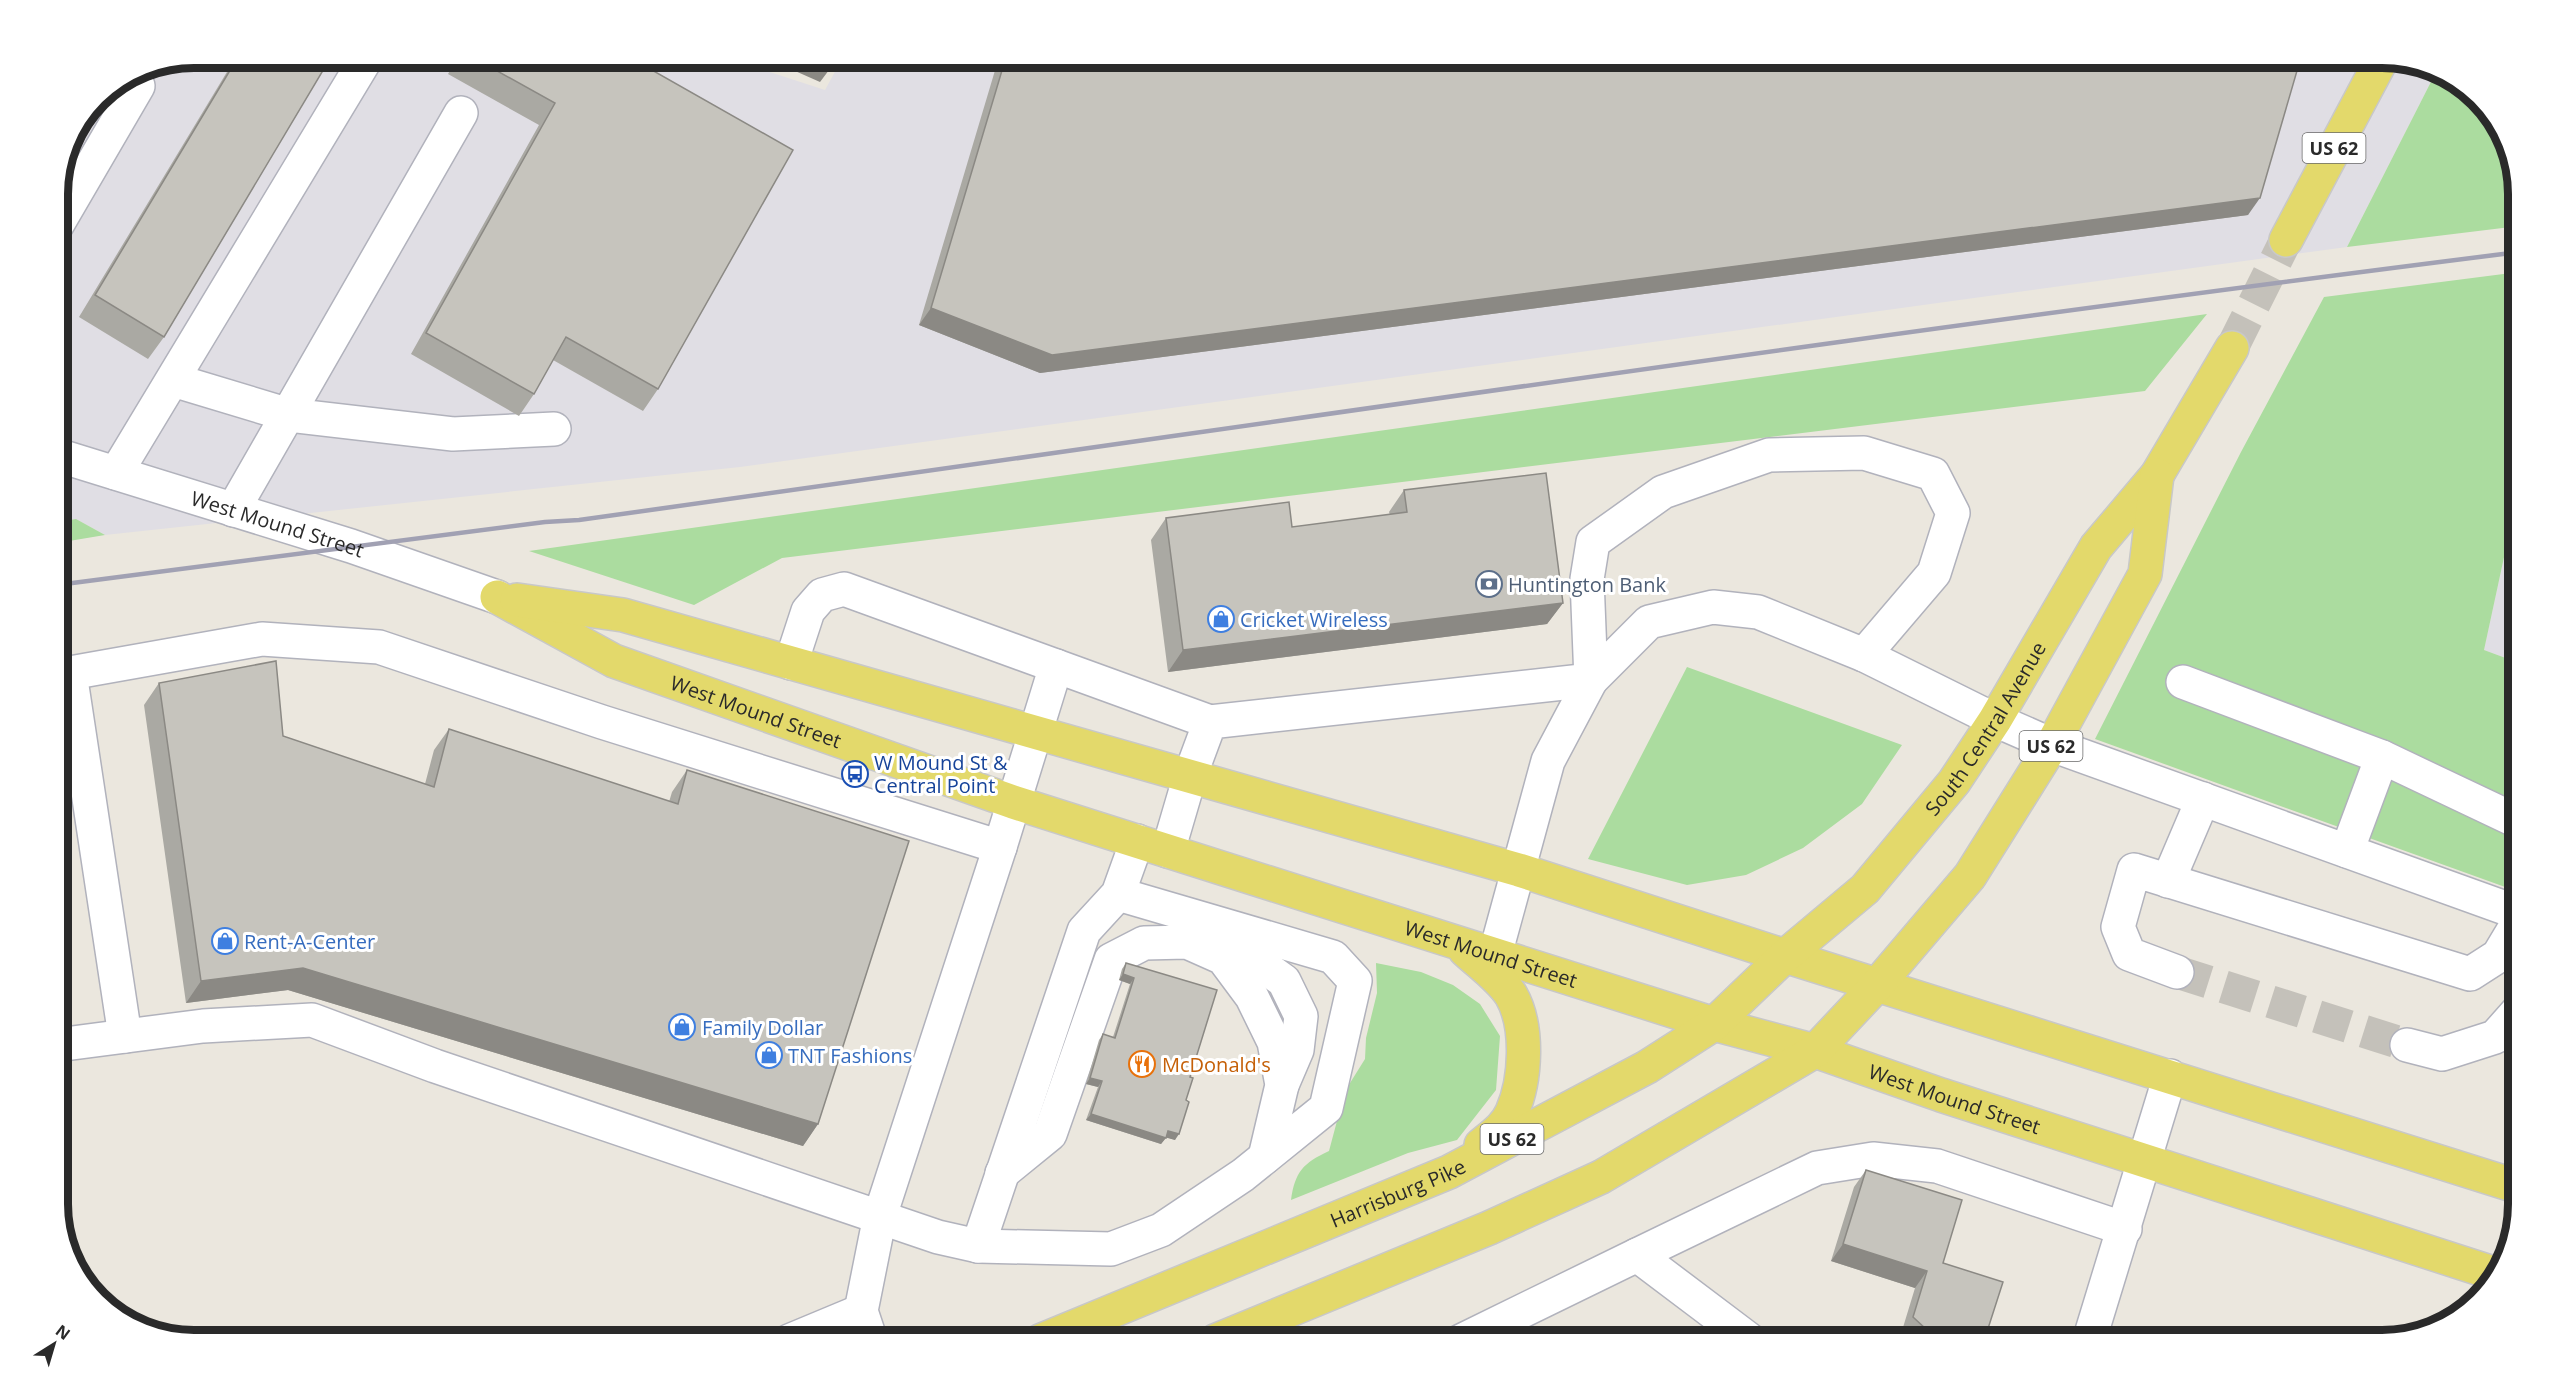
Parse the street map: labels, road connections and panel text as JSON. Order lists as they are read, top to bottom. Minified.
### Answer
{"streets":{"main road":["US 62","West Mound Street","South Central Avenue","Harrisburg Pike"]},"crossings":[["US 62","West Mound Street"],["US 62","South Central Avenue"],["West Mound Street","South Central Avenue"],["West Mound Street","Harrisburg Pike"],["South Central Avenue","Harrisburg Pike"]],"places":{"bank":["Huntington Bank"],"shop":["Cricket Wireless","Rent-A-Center","Family Dollar","TNT Fashions"],"bus stop":["W Mound St & Central Point"],"restaurant":["McDonald's"]},"north":"top right"}
